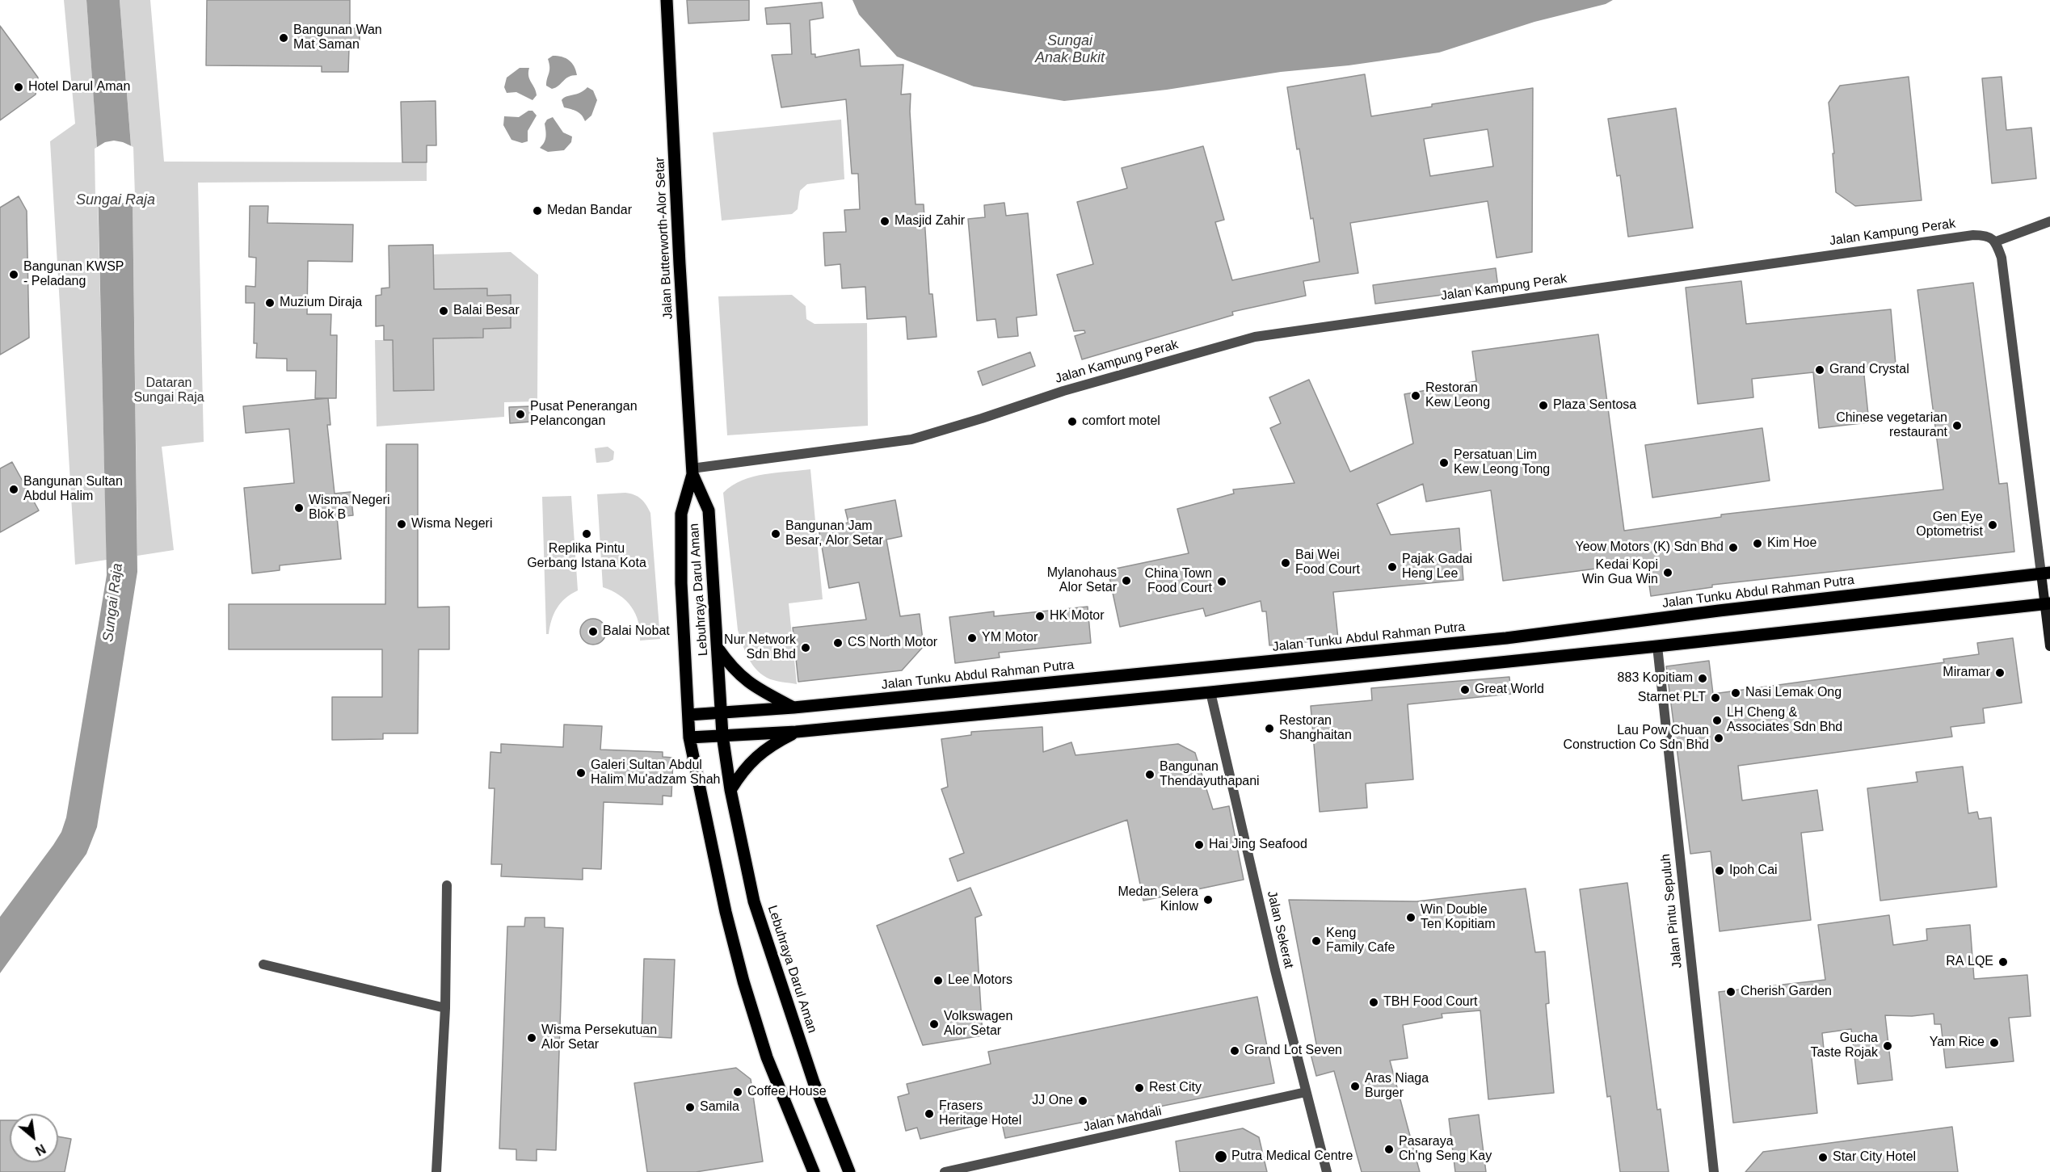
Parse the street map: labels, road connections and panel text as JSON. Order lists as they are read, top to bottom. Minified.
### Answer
{"streets":{"main road":["Jalan Butterworth-Alor Setar","Lebuhraya Darul Aman","Jalan Tunku Abdul Rahman Putra"],"street":["Jalan Kampung Perak","Jalan Pintu Sepuluh","Jalan Sekerat","Jalan Mahdali"]},"crossings":[["Jalan Kampung Perak","Jalan Butterworth-Alor Setar"],["Jalan Kampung Perak","Lebuhraya Darul Aman"],["Jalan Butterworth-Alor Setar","Lebuhraya Darul Aman"],["Lebuhraya Darul Aman","Jalan Tunku Abdul Rahman Putra"],["Jalan Sekerat","Jalan Mahdali"]],"water":["Sungai Anak Bukit","Sungai Raja"],"parks":["Dataran Sungai Raja"],"places":["Bangunan Wan Mat Saman","Hotel Darul Aman","Medan Bandar","Masjid Zahir","Bangunan KWSP - Peladang","Muzium Diraja","Balai Besar","Grand Crystal","Restoran Kew Leong","Plaza Sentosa","Pusat Penerangan Pelancongan","comfort motel","Chinese vegetarian restaurant","Persatuan Lim Kew Leong Tong","Bangunan Sultan Abdul Halim","Wisma Negeri Blok B","Wisma Negeri","Gen Eye Optometrist","Replika Pintu Gerbang Istana Kota","Bangunan Jam Besar, Alor Setar","Kim Hoe","Yeow Motors (K) Sdn Bhd","Bai Wei Food Court","Pajak Gadai Heng Lee","Kedai Kopi Win Gua Win","Mylanohaus Alor Setar","China Town Food Court","HK Motor","Balai Nobat","YM Motor","CS North Motor","Nur Network Sdn Bhd","Miramar","883 Kopitiam","Great World","Nasi Lemak Ong","Starnet PLT","LH Cheng & Associates Sdn Bhd","Restoran Shanghaitan","Lau Pow Chuan Construction Co Sdn Bhd","Galeri Sultan Abdul Halim Mu'adzam Shah","Bangunan Thendayuthapani","Hai Jing Seafood","Ipoh Cai","Medan Selera Kinlow","Win Double Ten Kopitiam","Keng Family Cafe","RA LQE","Lee Motors","Cherish Garden","TBH Food Court","Volkswagen Alor Setar","Wisma Persekutuan Alor Setar","Yam Rice","Gucha Taste Rojak","Grand Lot Seven","Aras Niaga Burger","Rest City","Coffee House","JJ One","Samila","Frasers Heritage Hotel","Pasaraya Ch'ng Seng Kay","Putra Medical Centre","Star City Hotel"],"north":"bottom right"}
